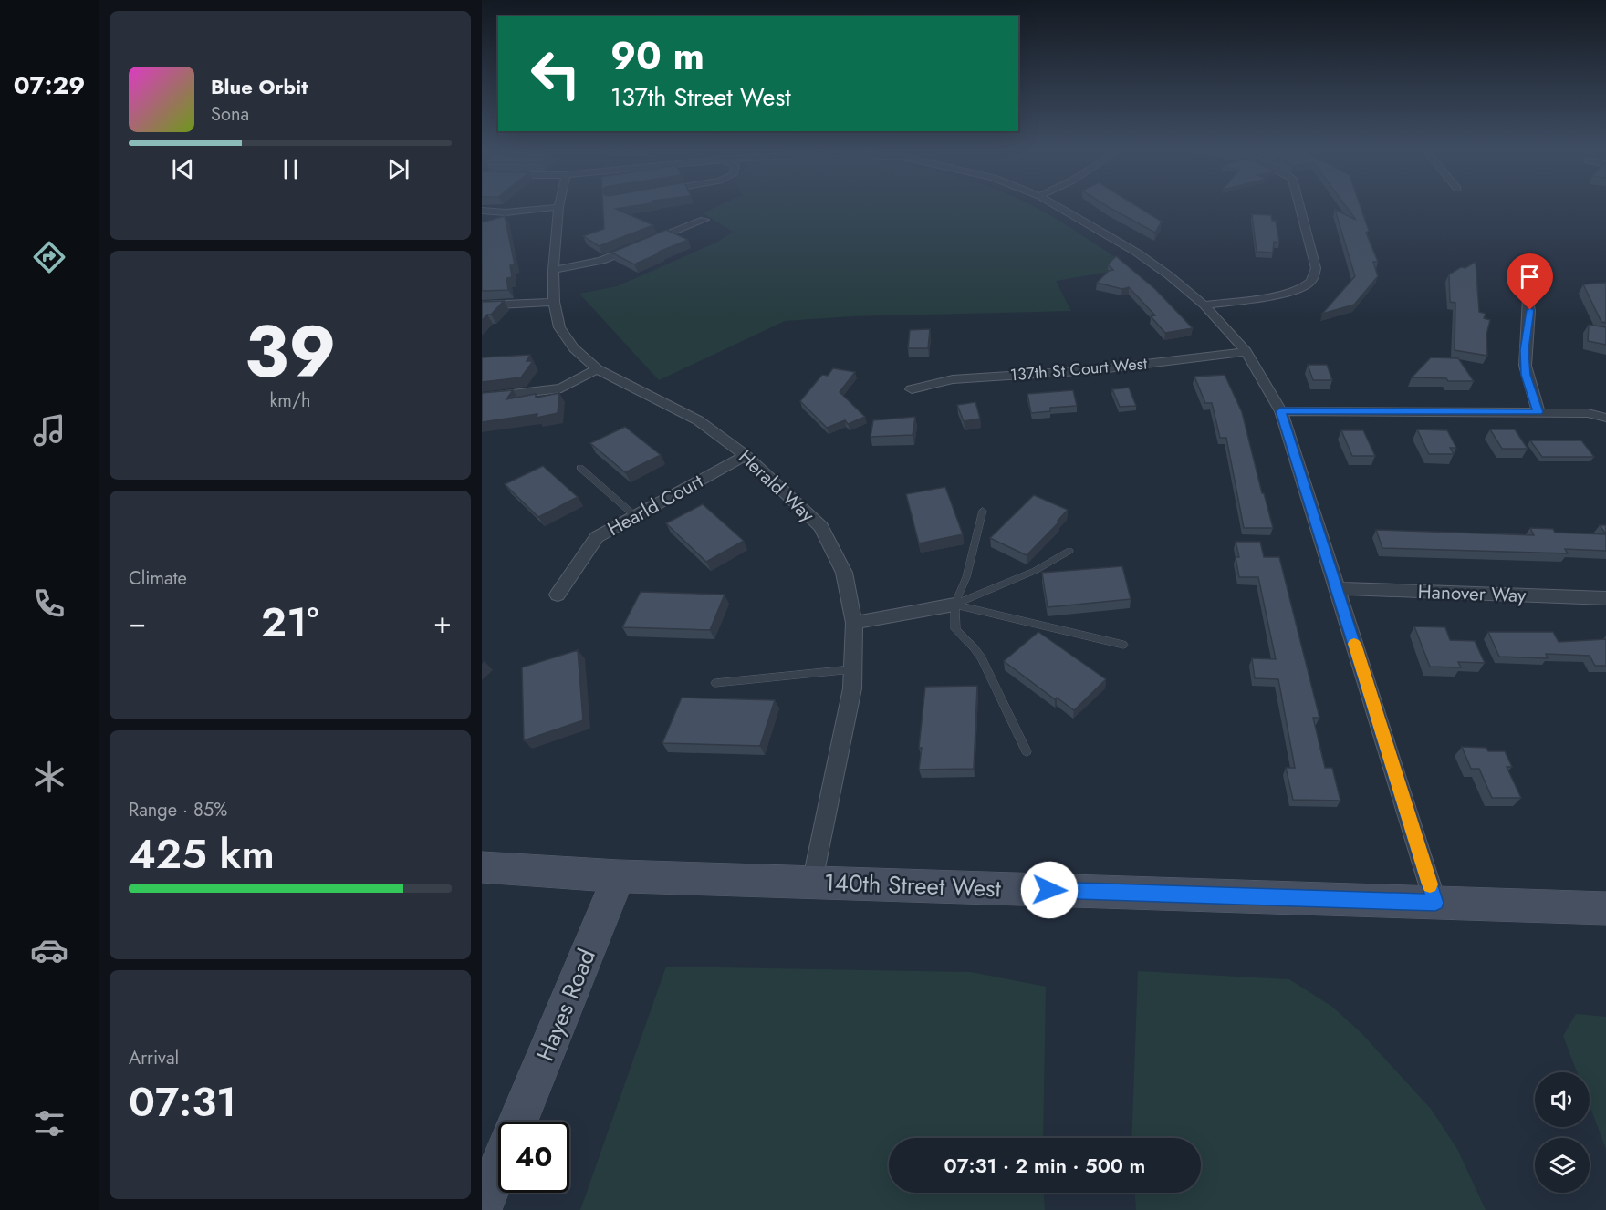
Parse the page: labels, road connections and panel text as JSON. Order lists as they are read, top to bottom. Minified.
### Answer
{"streets":{"street":["137th St Court West","Herald Way","Hearld Court","Hanover Way","140th Street West","Hayes Road"]},"crossings":[["Herald Way","Hearld Court"],["Herald Way","140th Street West"],["140th Street West","Hayes Road"]],"page":{"tabs":"07:29","turn":["90 m","137th Street West"],"song":["Blue Orbit","Sona"],"tile":[["39","km/h"],"Climate",["Range · 85%","425 km"],["Arrival","07:31"]],"heat":["−","21°","+"],"limit":"40","trip":"07:31 · 2 min · 500 m"}}
